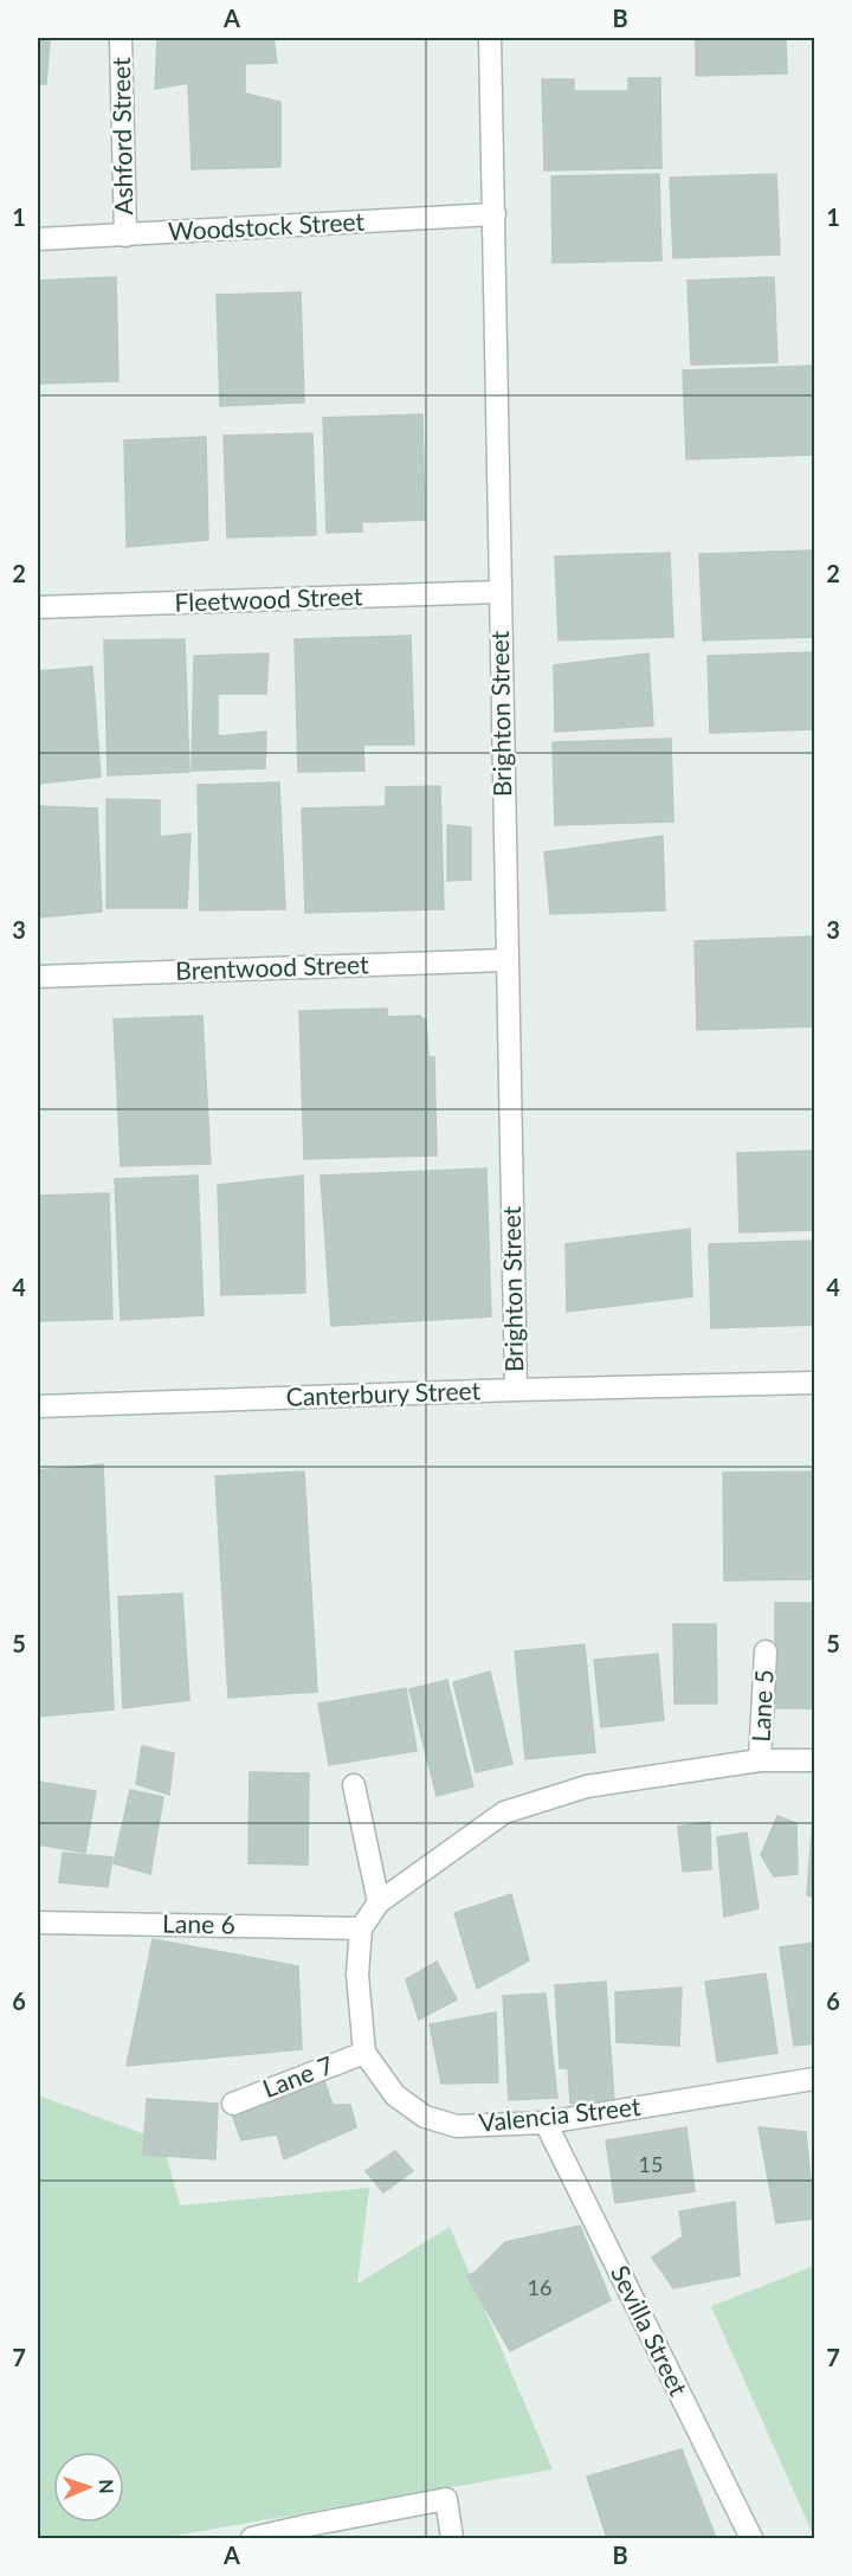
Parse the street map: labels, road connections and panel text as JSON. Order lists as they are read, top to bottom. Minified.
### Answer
{"streets":{"street":["Ashford Street","Woodstock Street","Fleetwood Street","Brighton Street","Brentwood Street","Canterbury Street","Lane 5","Lane 6","Lane 7","Valencia Street","Sevilla Street"]},"crossings":[["Ashford Street","Woodstock Street"],["Woodstock Street","Brighton Street"],["Fleetwood Street","Brighton Street"],["Brighton Street","Brentwood Street"],["Brighton Street","Canterbury Street"],["Lane 7","Valencia Street"],["Valencia Street","Sevilla Street"]],"house_numbers":["15","16"],"north":"right","grid":{"columns":["A","B"],"rows":["1","2","3","4","5","6","7"]}}
